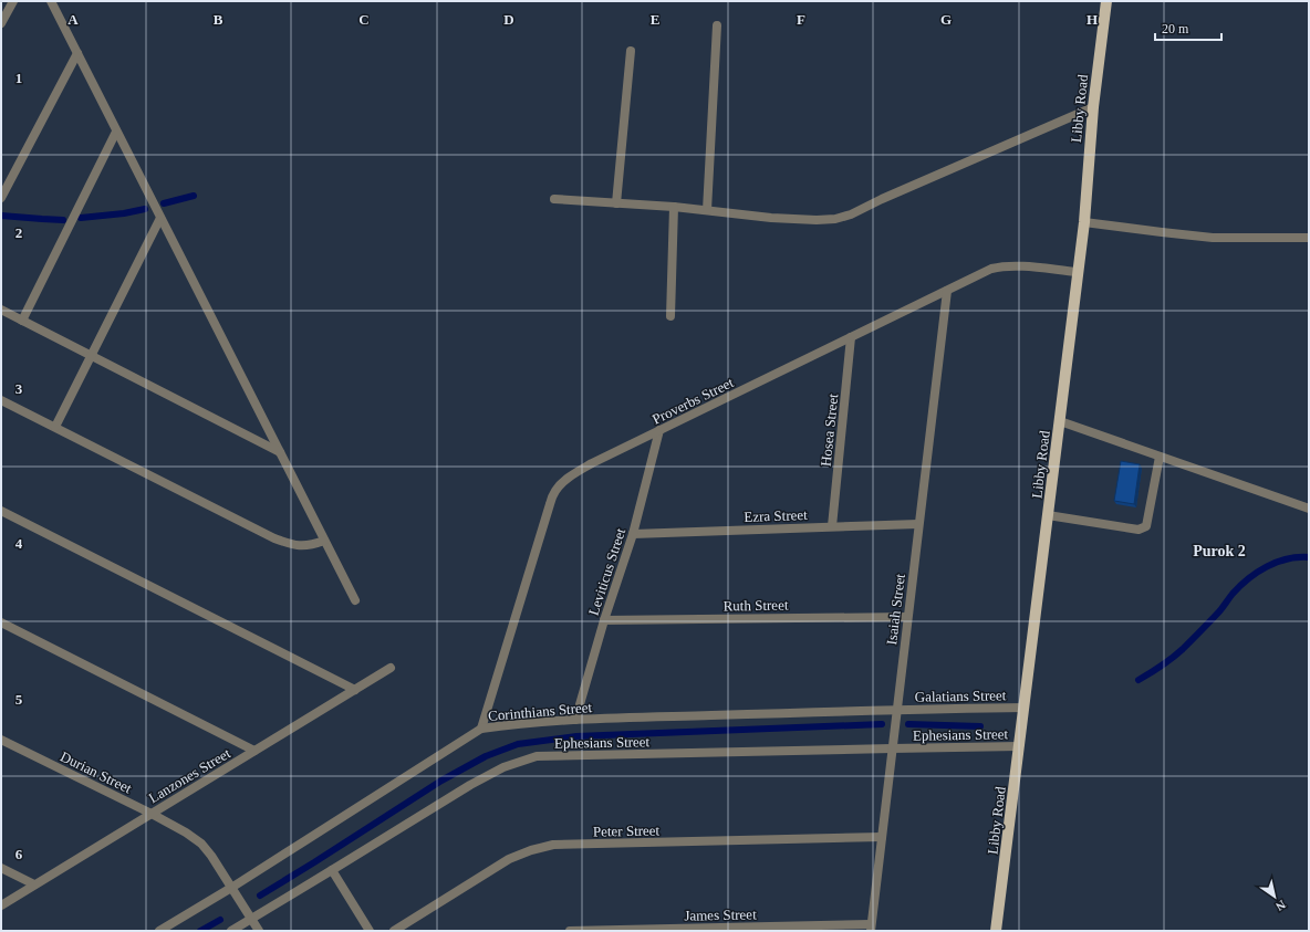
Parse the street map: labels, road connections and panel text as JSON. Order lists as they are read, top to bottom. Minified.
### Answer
{"streets":{"main road":["Libby Road"],"street":["Proverbs Street","Hosea Street","Ezra Street","Leviticus Street","Ruth Street","Isaiah Street","Galatians Street","Corinthians Street","Ephesians Street","Durian Street","Lanzones Street","Peter Street","James Street"]},"crossings":[["Libby Road","Proverbs Street"],["Libby Road","Galatians Street"],["Libby Road","Ephesians Street"],["Proverbs Street","Hosea Street"],["Proverbs Street","Leviticus Street"],["Proverbs Street","Isaiah Street"],["Proverbs Street","Corinthians Street"],["Hosea Street","Ezra Street"],["Ezra Street","Leviticus Street"],["Ezra Street","Isaiah Street"],["Leviticus Street","Ruth Street"],["Leviticus Street","Corinthians Street"],["Ruth Street","Isaiah Street"],["Isaiah Street","Galatians Street"],["Isaiah Street","Corinthians Street"],["Isaiah Street","Ephesians Street"],["Isaiah Street","Peter Street"],["Isaiah Street","James Street"],["Galatians Street","Corinthians Street"],["Corinthians Street","Durian Street"],["Ephesians Street","Durian Street"],["Durian Street","Lanzones Street"]],"districts":["Purok 2"],"scale_bar":"20 m","north":"bottom right","grid":{"columns":["A","B","C","D","E","F","G","H"],"rows":["1","2","3","4","5","6"]}}
